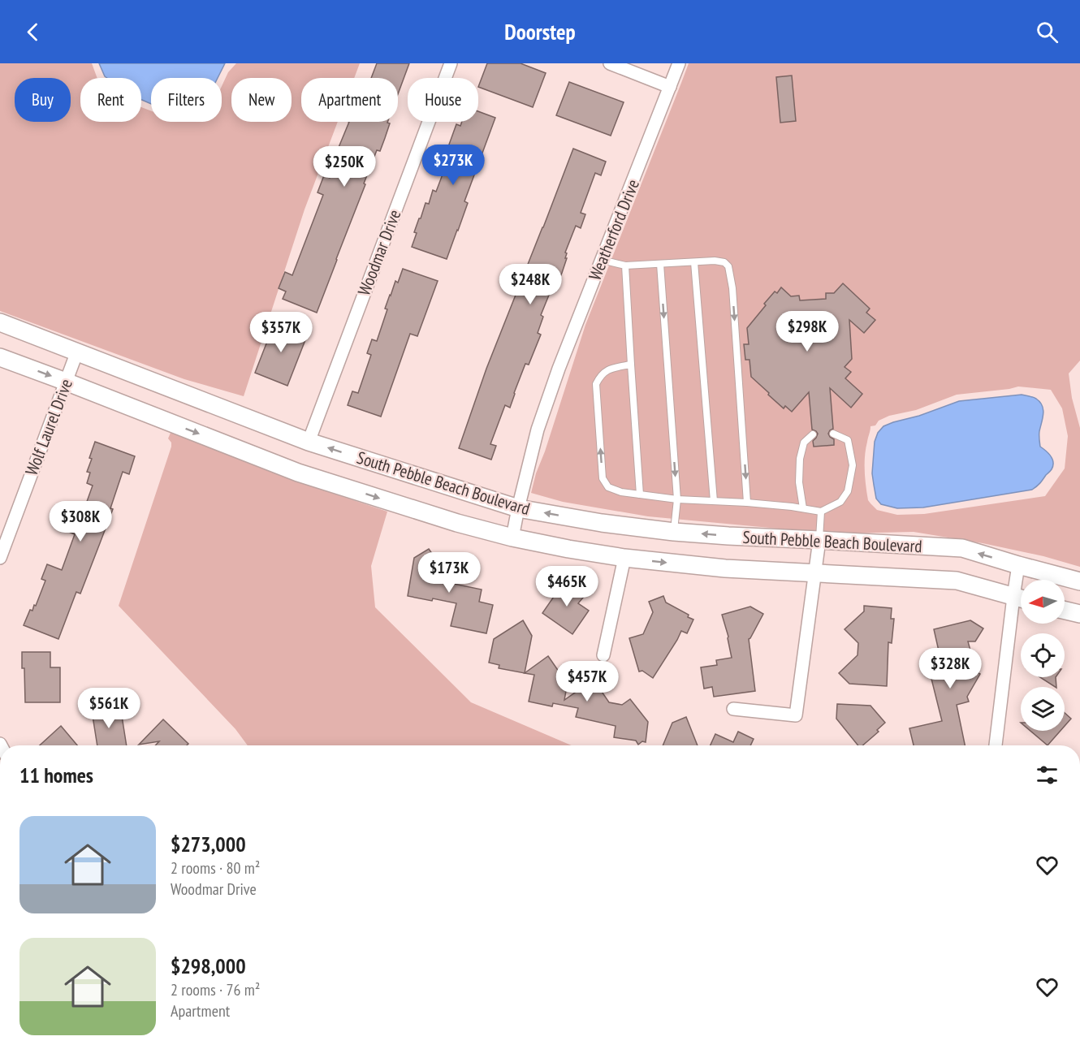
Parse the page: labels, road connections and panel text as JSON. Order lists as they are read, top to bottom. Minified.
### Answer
{"streets":{"street":["Weatherford Drive","Woodmar Drive","Wolf Laurel Drive","South Pebble Beach Boulevard"]},"crossings":[["Weatherford Drive","South Pebble Beach Boulevard"],["Woodmar Drive","South Pebble Beach Boulevard"],["Wolf Laurel Drive","South Pebble Beach Boulevard"]],"north":"left","page":{"header":"Doorstep","chip":["Buy","Rent","Filters","New","Apartment","House"],"price":["$273K","$250K","$248K","$298K","$357K","$308K","$173K","$465K","$328K","$457K","$561K"],"heading":"11 homes","list":[{"name":"$273,000","note":"2 rooms · 80 m² · Woodmar Drive"},{"name":"$298,000","note":"2 rooms · 76 m² · Apartment"}]}}
